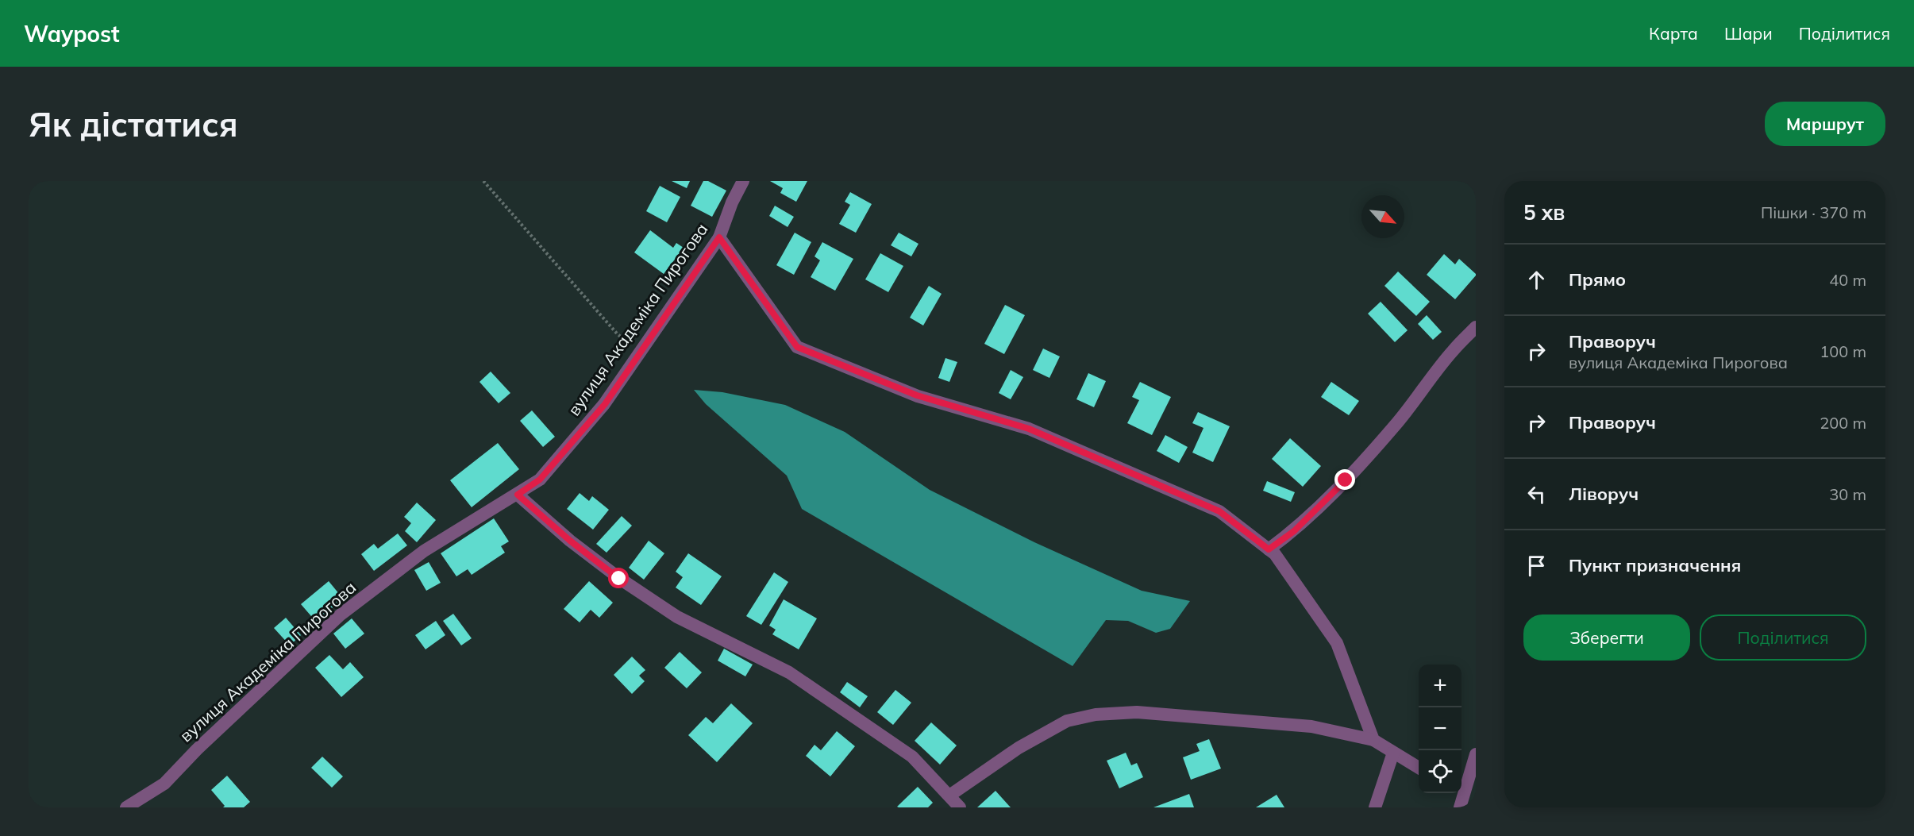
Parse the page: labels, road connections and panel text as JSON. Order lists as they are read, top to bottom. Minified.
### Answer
{"streets":{"street":["вулиця Академіка Пирогова"]},"north":"bottom right","page":{"header":"Waypost","nav":["Карта","Шари","Поділитися"],"buttons":["Маршрут",["Зберегти","Поділитися"]],"title":"Як дістатися","heading":["5 хв","Пішки · 370 m"],"list":[["Прямо","40 m"],["Праворуч","вулиця Академіка Пирогова","100 m"],["Праворуч","200 m"],["Ліворуч","30 m"],"Пункт призначення"],"map_buttons":["+","−"]}}
